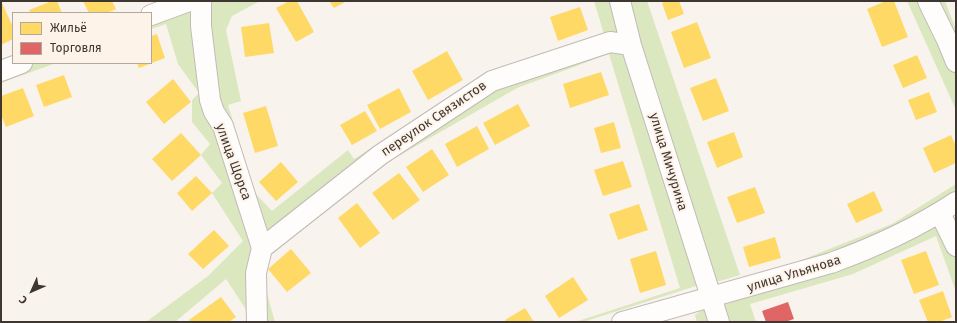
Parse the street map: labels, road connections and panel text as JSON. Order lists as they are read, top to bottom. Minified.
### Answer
{"streets":{"street":["переулок Связистов","улица Щорса","улица Мичурина","улица Ульянова"]},"crossings":[["переулок Связистов","улица Щорса"],["переулок Связистов","улица Мичурина"],["улица Мичурина","улица Ульянова"]],"legend":["Жильё","Торговля"],"north":"bottom left"}
